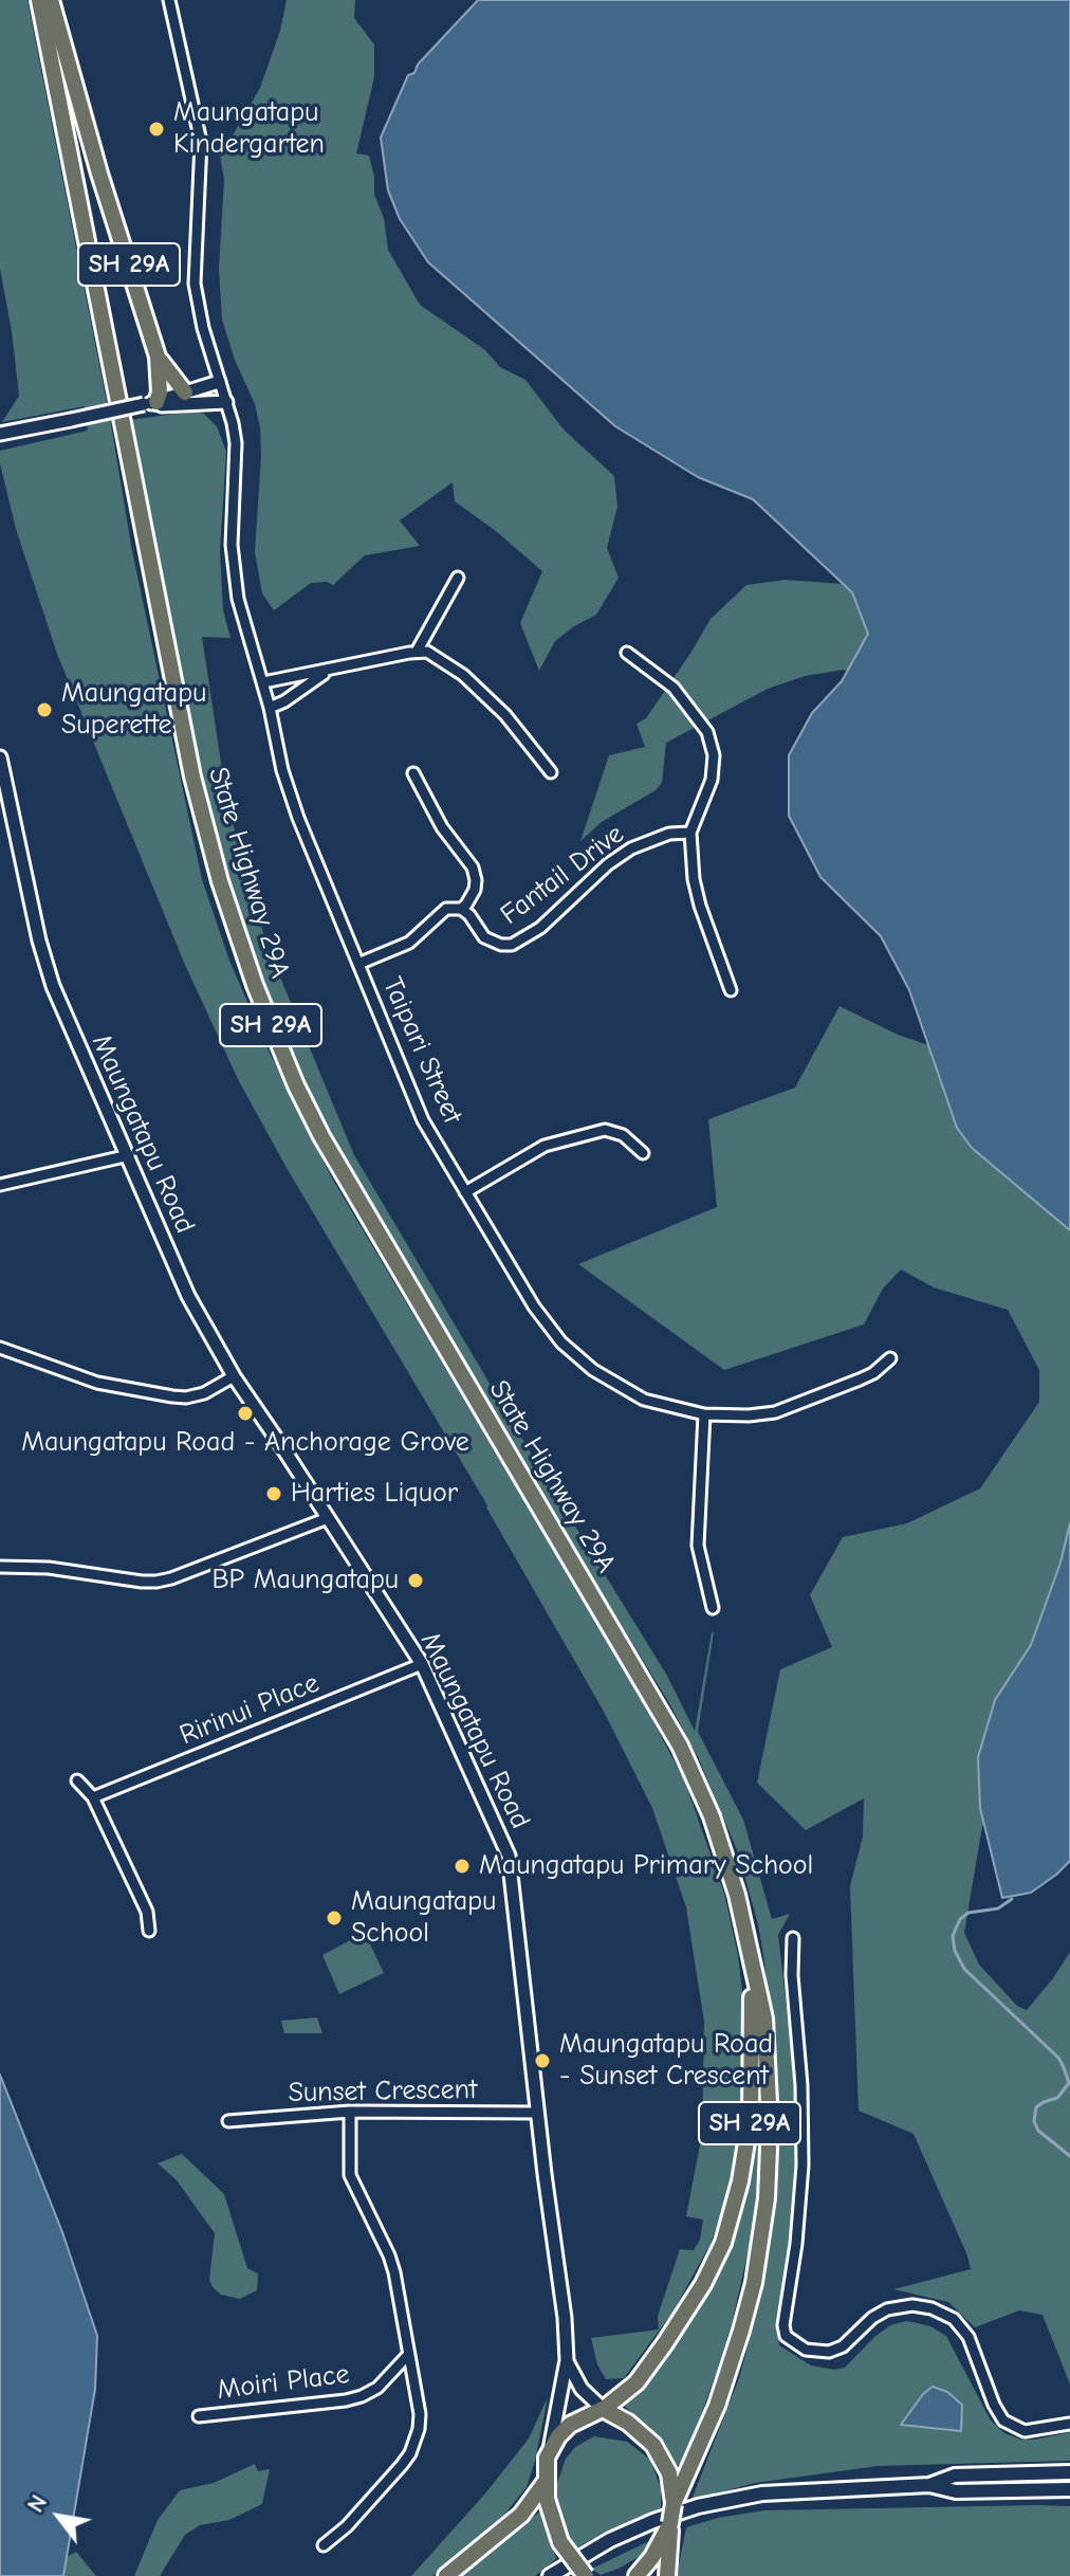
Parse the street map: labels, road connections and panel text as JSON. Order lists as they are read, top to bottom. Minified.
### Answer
{"streets":{"main road":["SH 29A","State Highway 29A"],"street":["Fantail Drive","Taipari Street","Maungatapu Road","Ririnui Place","Sunset Crescent","Moiri Place"]},"crossings":[["SH 29A","State Highway 29A"],["SH 29A","Maungatapu Road"],["State Highway 29A","Maungatapu Road"],["Maungatapu Road","Ririnui Place"],["Maungatapu Road","Sunset Crescent"]],"places":["Maungatapu Kindergarten","Maungatapu Superette","Maungatapu Road - Anchorage Grove","Harties Liquor","BP Maungatapu","Maungatapu Primary School","Maungatapu School","Maungatapu Road - Sunset Crescent"],"north":"top left"}
